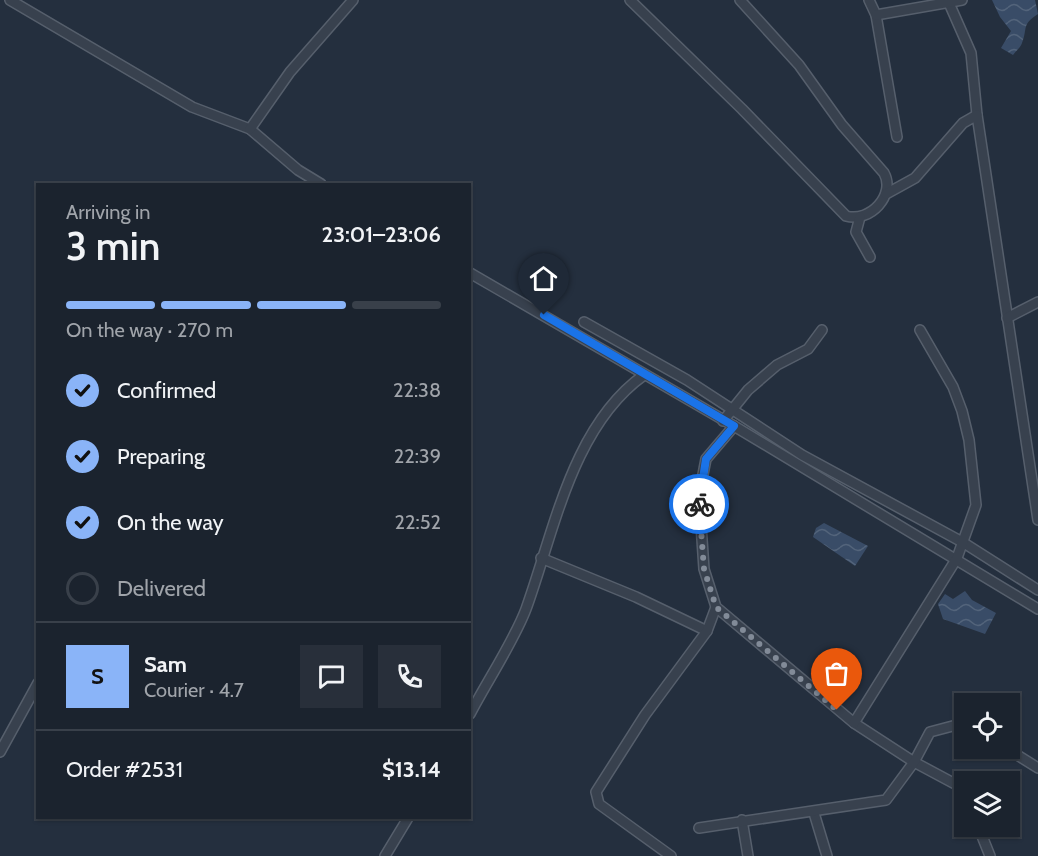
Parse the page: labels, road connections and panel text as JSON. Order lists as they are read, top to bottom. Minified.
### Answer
{"page":{"heading":["3 min","Arriving in","23:01–23:06"],"panel":["Sam","Courier · 4.7","Order #2531","$13.14"],"bar":"On the way · 270 m","list":[["Confirmed","22:38"],["Preparing","22:39"],["On the way","22:52"],"Delivered"],"round":"S"}}
